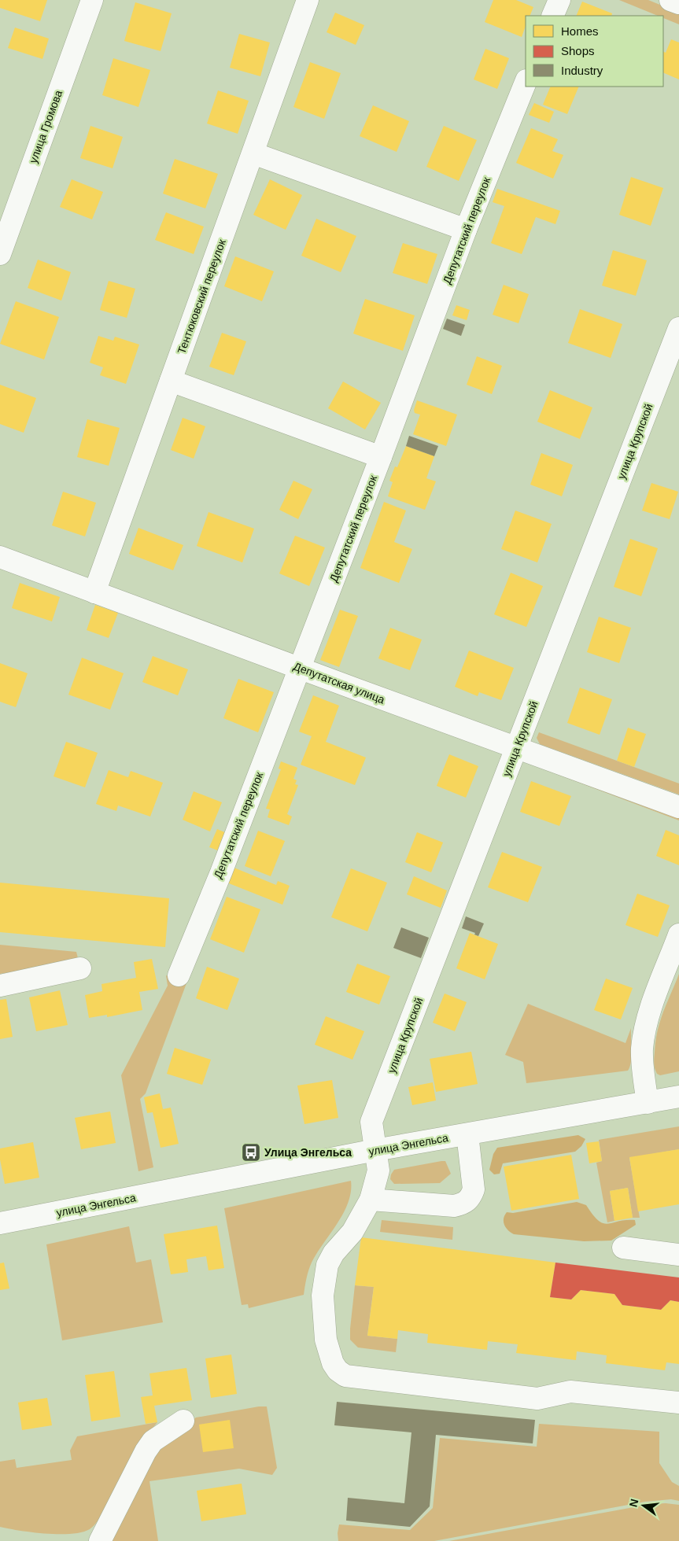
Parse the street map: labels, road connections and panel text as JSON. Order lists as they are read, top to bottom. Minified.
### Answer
{"streets":{"street":["улица Громова","Депутатский переулок","Тентюковский переулок","улица Крупской","Депутатская улица","улица Энгельса"]},"crossings":[["Депутатский переулок","Депутатская улица"],["Тентюковский переулок","Депутатская улица"],["улица Крупской","Депутатская улица"],["улица Крупской","улица Энгельса"]],"places":{"bus stop":["Улица Энгельса"]},"legend":["Homes","Shops","Industry"],"north":"left"}
